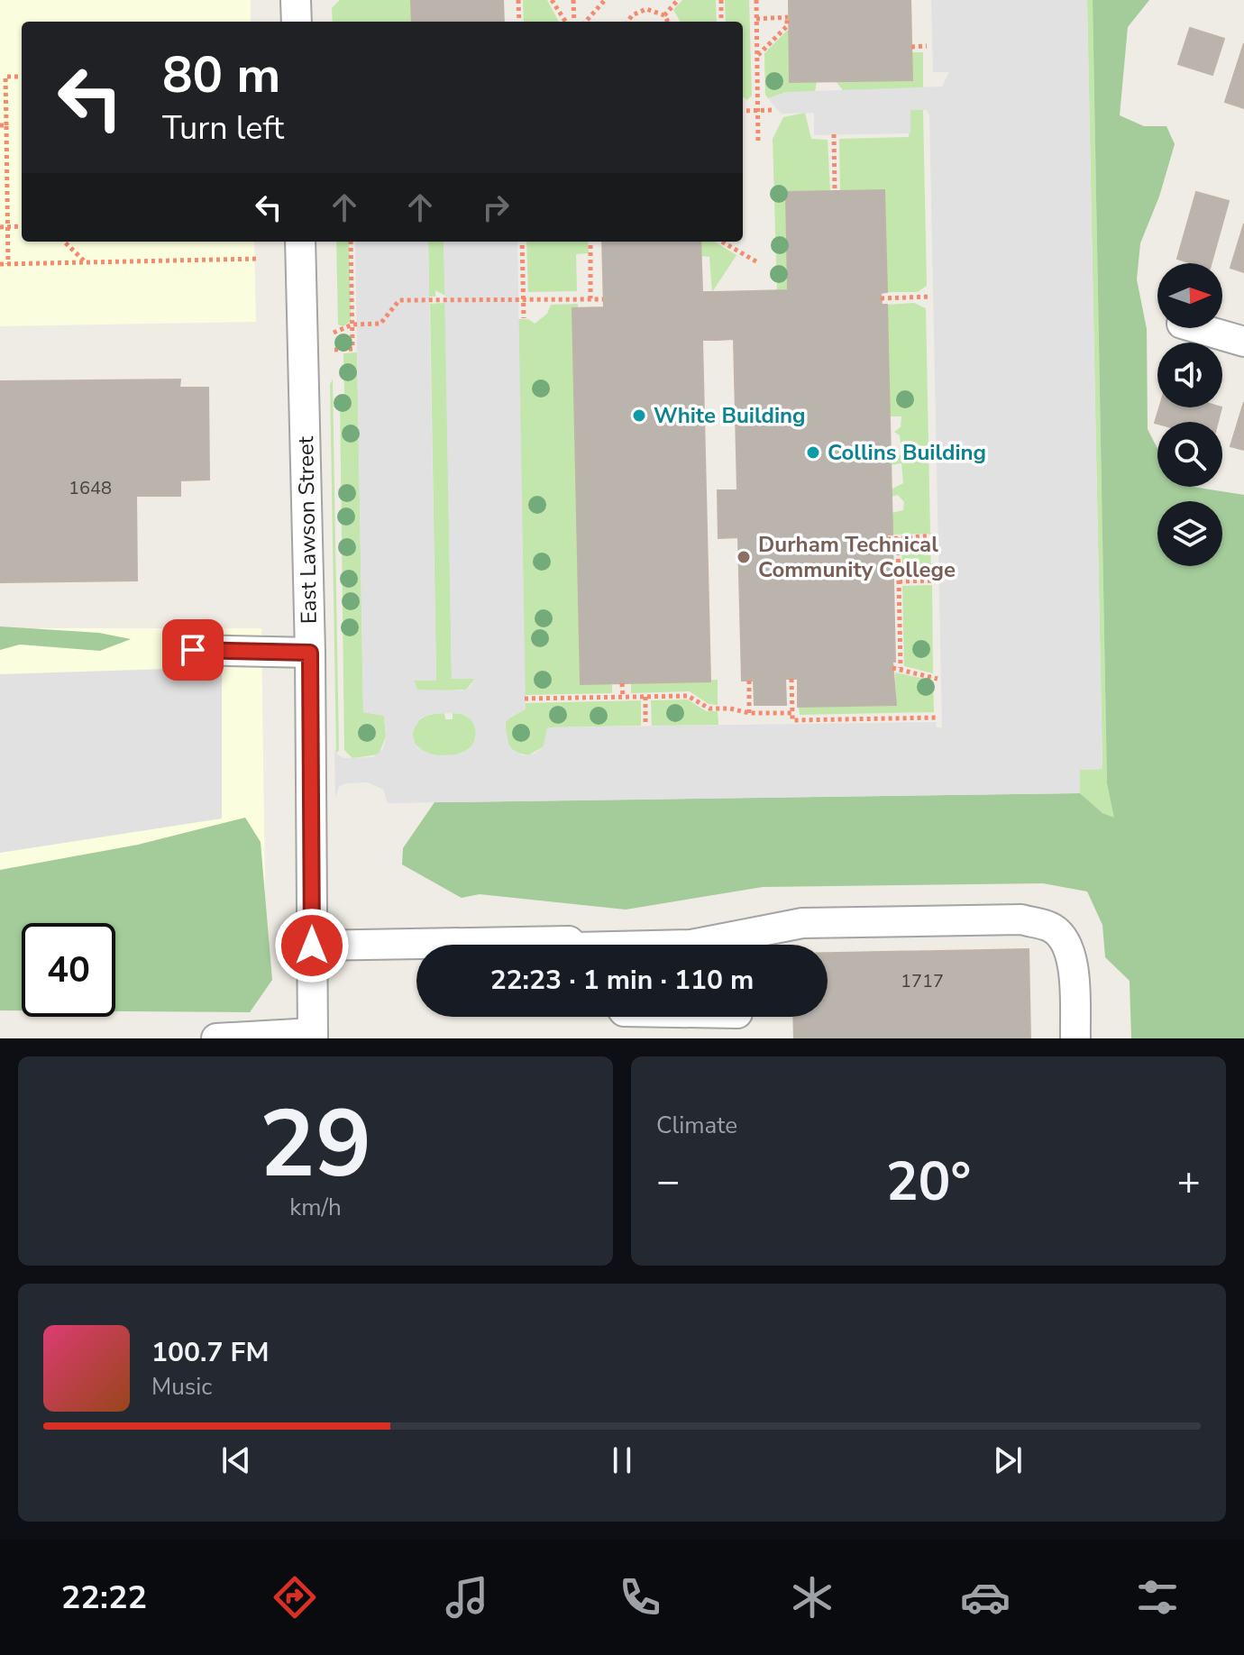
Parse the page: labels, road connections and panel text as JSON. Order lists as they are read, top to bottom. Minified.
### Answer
{"streets":{"street":["East Lawson Street"]},"places":["White Building","Collins Building","Durham Technical Community College"],"house_numbers":["1648","1717"],"north":"right","page":{"turn":["80 m","Turn left"],"limit":"40","trip":"22:23 · 1 min · 110 m","tile":[["29","km/h"],"Climate"],"heat":["−","20°","+"],"song":["100.7 FM","Music"],"tabs":"22:22"}}
